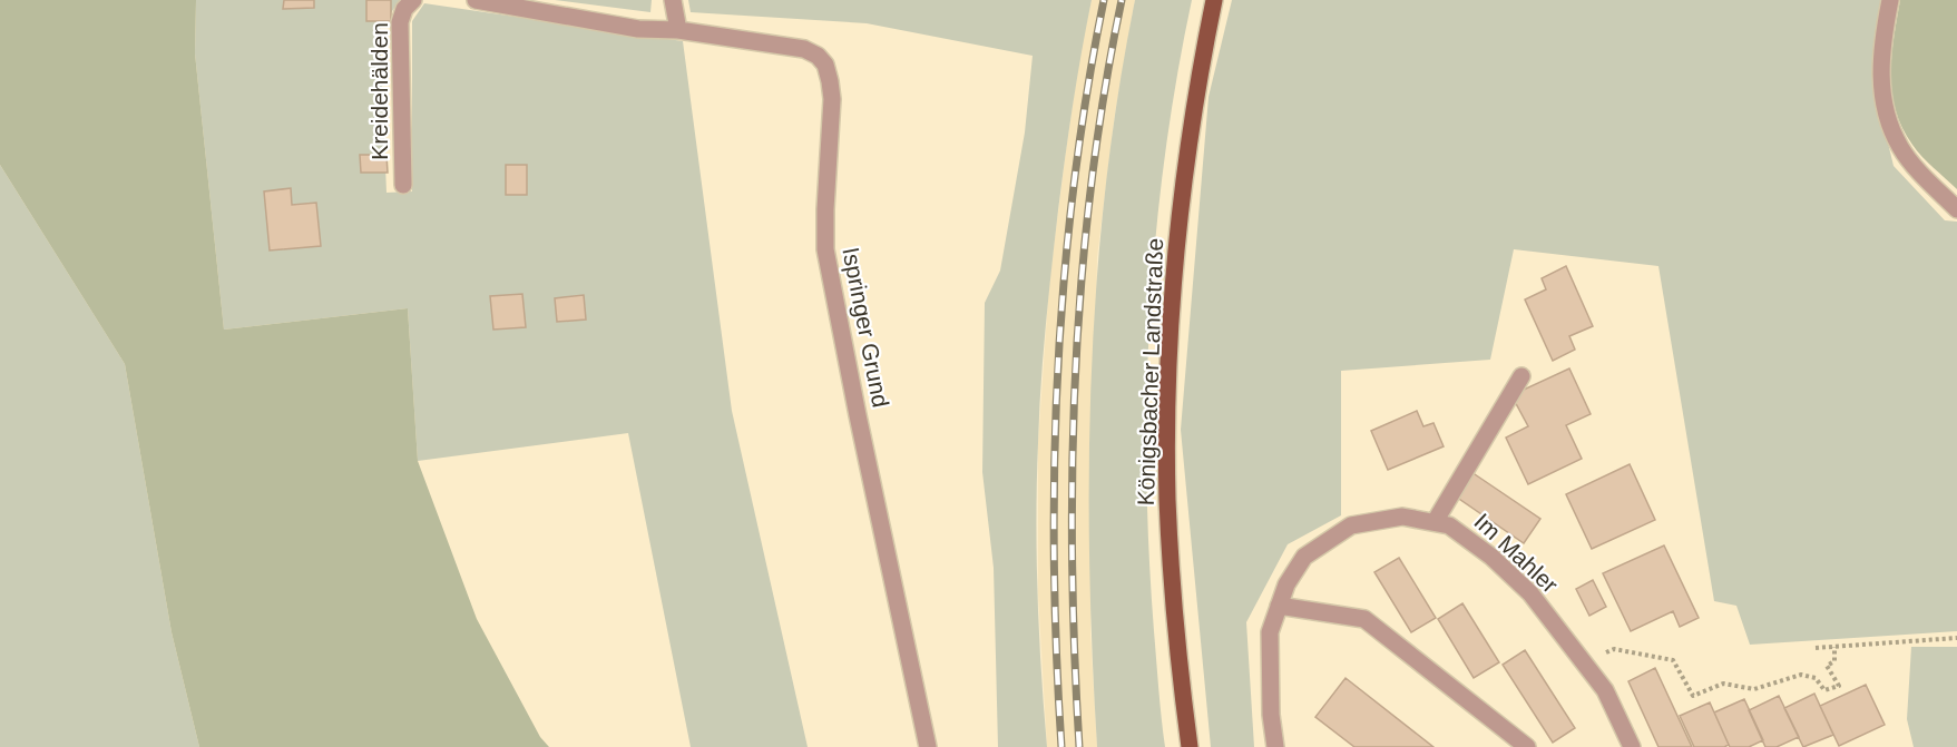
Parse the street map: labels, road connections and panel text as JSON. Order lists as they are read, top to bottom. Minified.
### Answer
{"streets":{"main road":["Königsbacher Landstraße"],"street":["Kreidehälden","Ispringer Grund","Im Mahler"]}}
